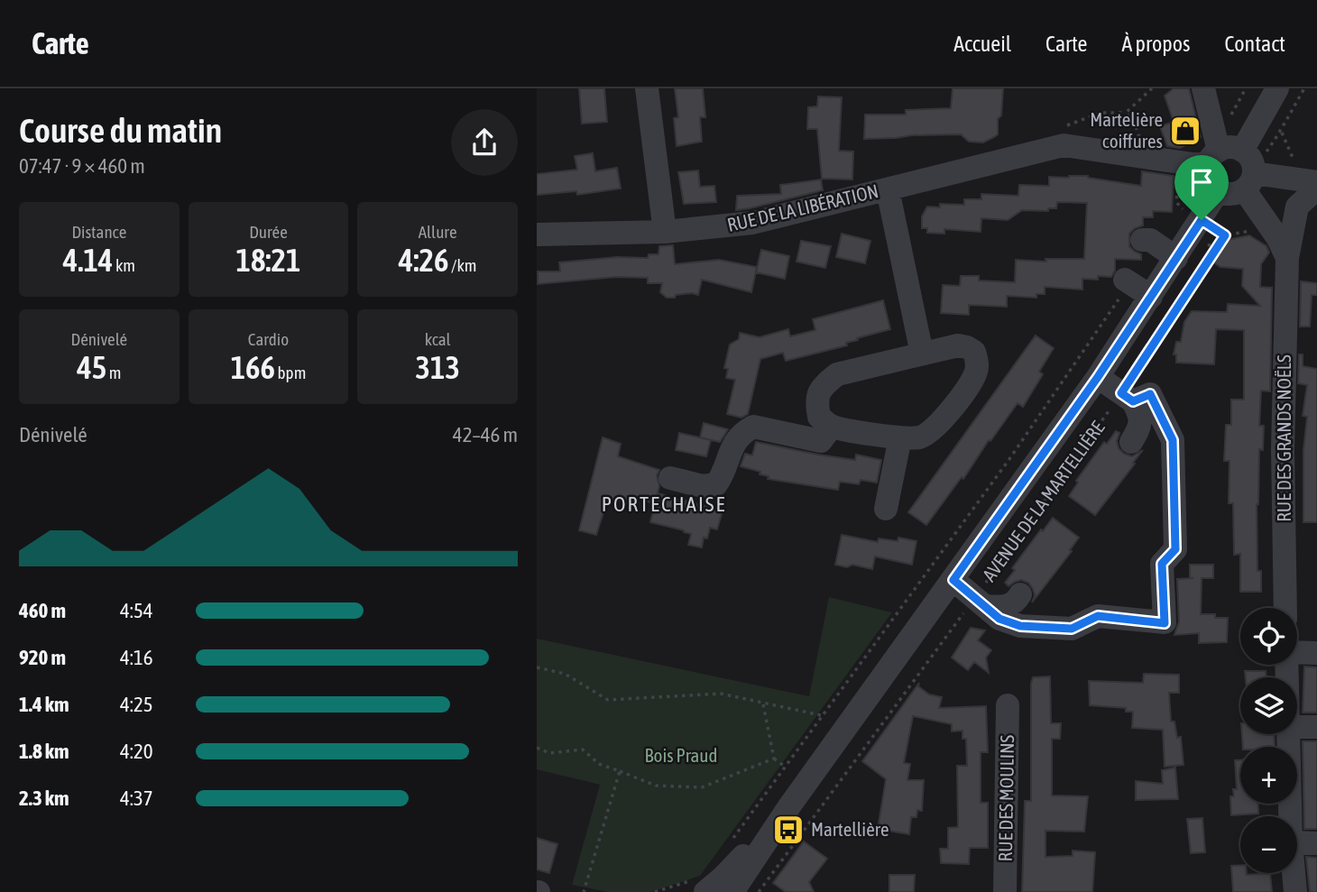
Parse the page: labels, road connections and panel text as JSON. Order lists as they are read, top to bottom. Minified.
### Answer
{"streets":{"street":["RUE DE LA LIBÉRATION","RUE DES GRANDS NOËLS","AVENUE DE LA MARTELLIÈRE","RUE DES MOULINS"]},"crossings":[["RUE DES GRANDS NOËLS","AVENUE DE LA MARTELLIÈRE"]],"districts":["PORTECHAISE"],"parks":["Bois Praud"],"places":{"shop":["Martelière coiffures"],"bus stop":["Martellière"]},"page":{"header":"Carte","nav":["Accueil","Carte","À propos","Contact"],"heading":["Course du matin","07:47 · 9 × 460 m"],"stats":[["Distance","4.14 km"],["Durée","18:21"],["Allure","4:26 /km"],["Dénivelé","45 m"],["Cardio","166 bpm"],["kcal","313"]],"chart":["Dénivelé","42–46 m"],"list":[{"name":"460 m","note":"4:54"},{"name":"920 m","note":"4:16"},{"name":"1.4 km","note":"4:25"},{"name":"1.8 km","note":"4:20"},{"name":"2.3 km","note":"4:37"}],"map_buttons":["+","−"]}}
